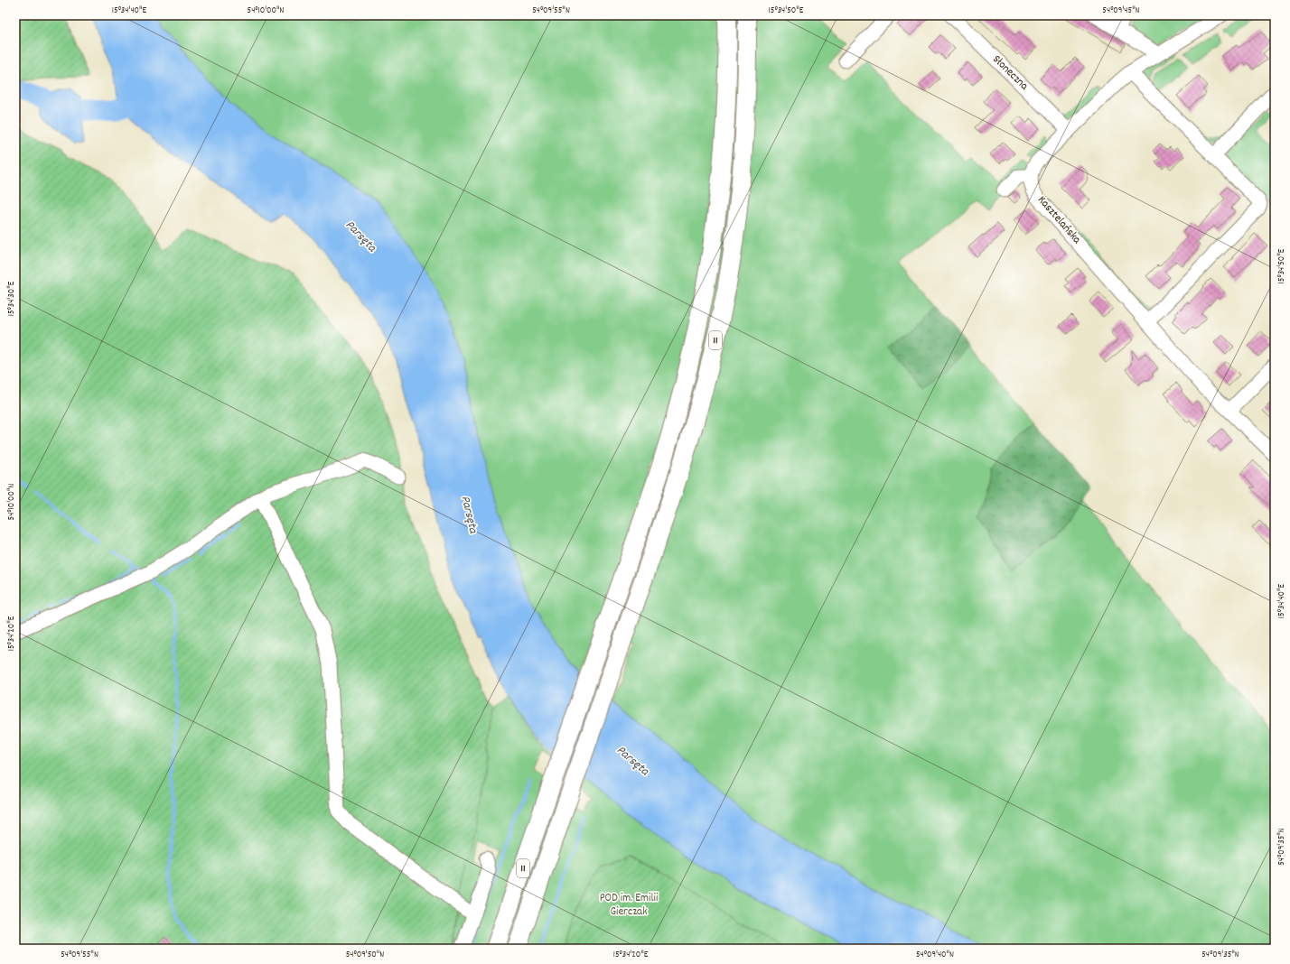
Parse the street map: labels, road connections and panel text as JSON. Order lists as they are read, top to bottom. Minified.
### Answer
{"streets":{"main road":["11"],"street":["Słoneczna","Kasztelańska"]},"water":["Parsęta"],"parks":["POD im. Emilii Gierczak"],"coordinates":["15°34'40\"E","54°10'00\"N","54°09'55\"N","15°34'50\"E","54°09'45\"N","15°34'30\"E","15°34'20\"E","54°09'35\"N","54°09'50\"N","54°09'40\"N"]}
